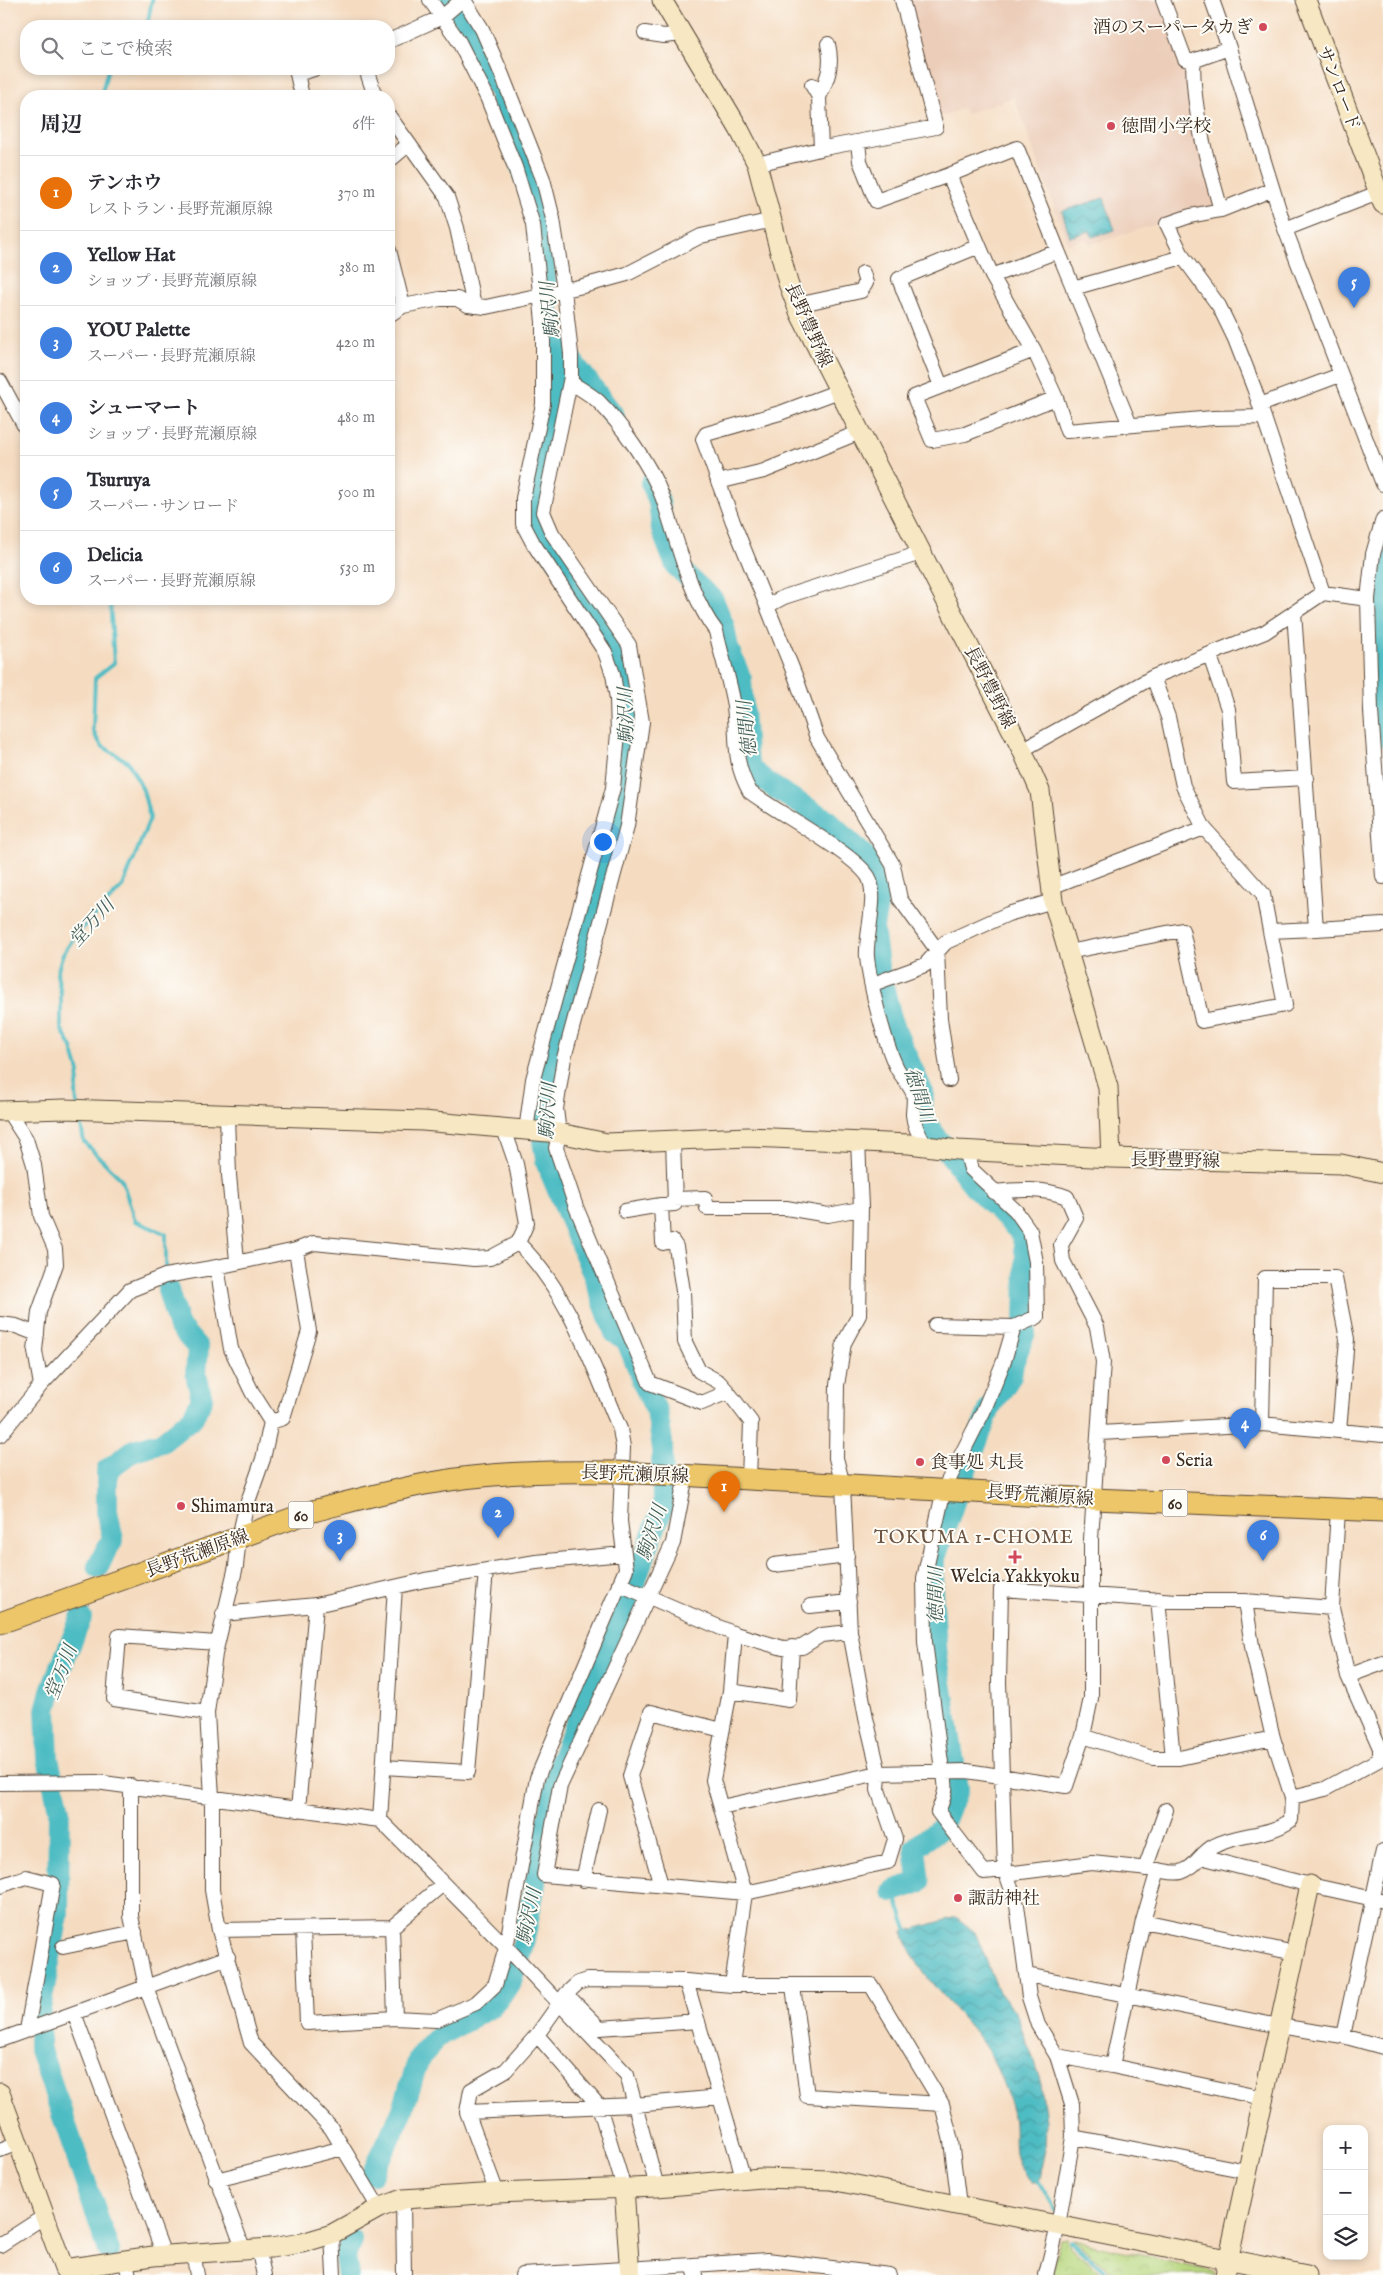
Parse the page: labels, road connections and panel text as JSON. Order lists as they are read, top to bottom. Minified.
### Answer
{"streets":{"main road":["長野荒瀬原線","60"],"street":["サンロード","長野豊野線"]},"districts":["TOKUMA 1-CHOME"],"water":["駒沢川","徳間川","堂万川"],"places":{"other":["酒のスーパータカぎ","徳間小学校","Seria","食事処 丸長","Shimamura","諏訪神社"],"health":["Welcia Yakkyoku"]},"page":{"search":"ここで検索","heading":["周辺","6件"],"list":[{"mark":"1","name":"テンホウ","note":"レストラン · 長野荒瀬原線","value":"370 m"},{"mark":"2","name":"Yellow Hat","note":"ショップ · 長野荒瀬原線","value":"380 m"},{"mark":"3","name":"YOU Palette","note":"スーパー · 長野荒瀬原線","value":"420 m"},{"mark":"4","name":"シューマート","note":"ショップ · 長野荒瀬原線","value":"480 m"},{"mark":"5","name":"Tsuruya","note":"スーパー · サンロード","value":"500 m"},{"mark":"6","name":"Delicia","note":"スーパー · 長野荒瀬原線","value":"530 m"}],"pins":["5","4","1","2","3","6"],"map_buttons":["+","−"]}}
